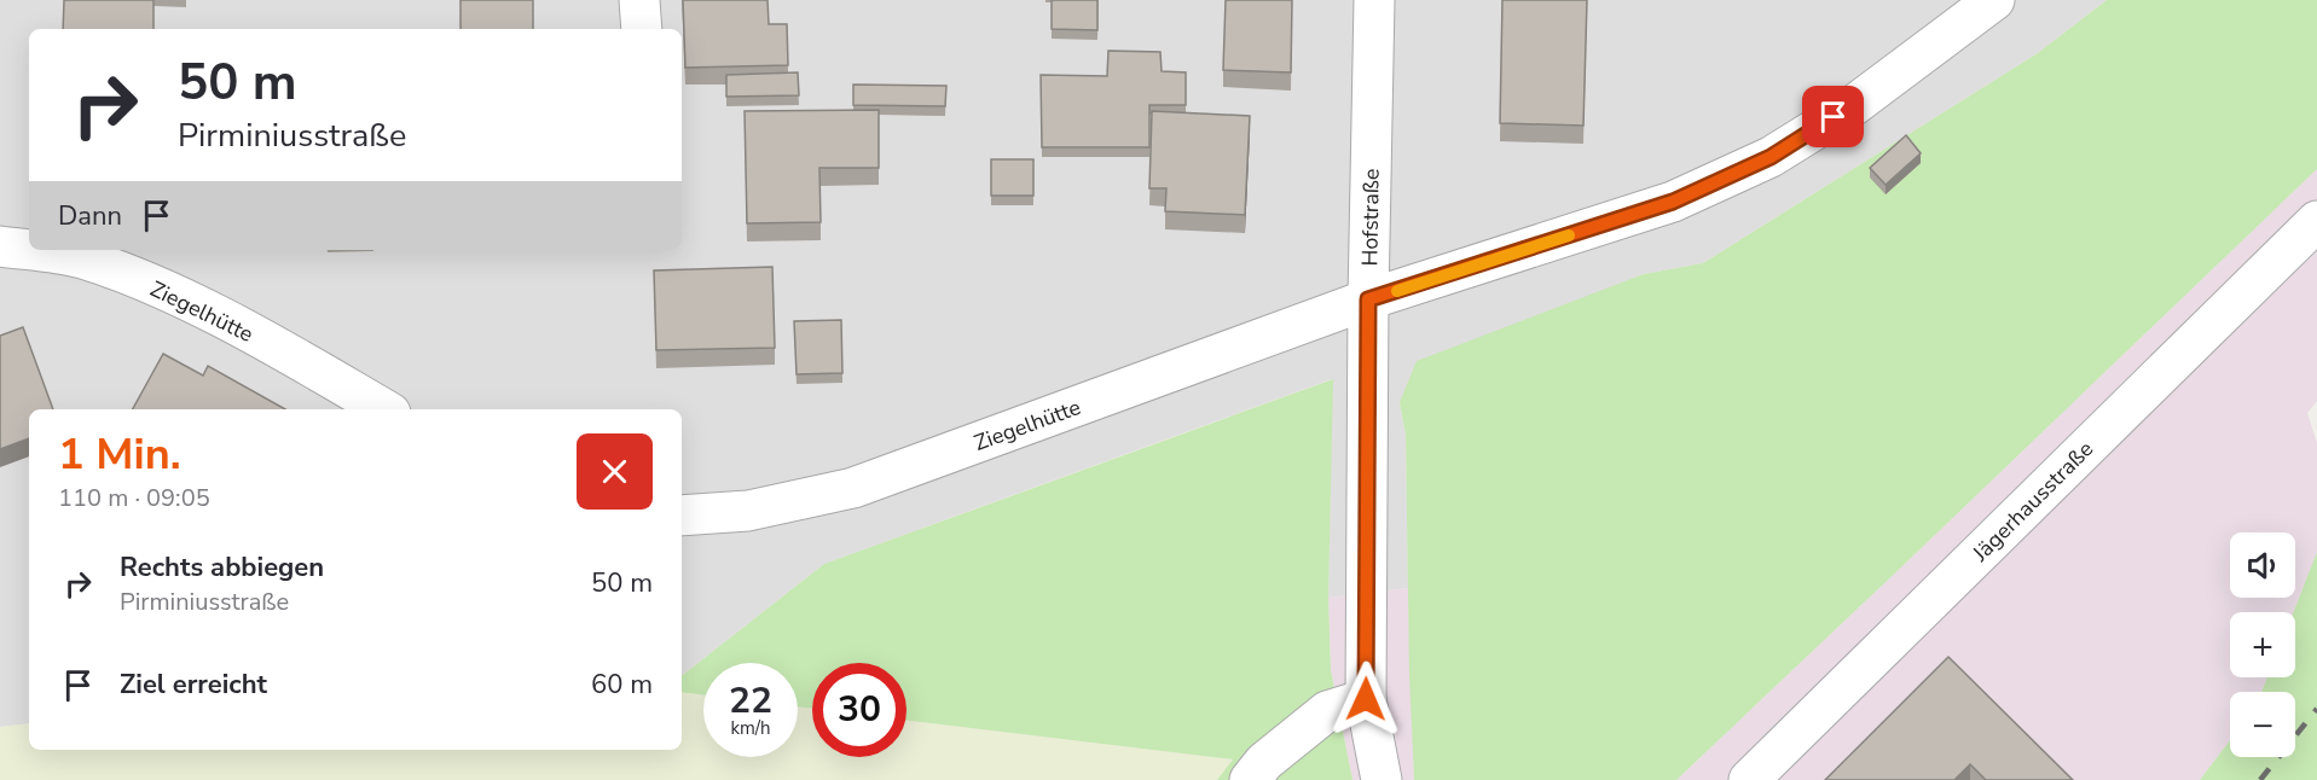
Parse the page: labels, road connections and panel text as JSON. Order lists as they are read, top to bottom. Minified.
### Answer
{"streets":{"street":["Hofstraße","Ziegelhütte","Jägerhausstraße"]},"crossings":[["Hofstraße","Ziegelhütte"]],"page":{"turn":["50 m","Pirminiusstraße"],"then":"Dann","heading":["1 Min.","110 m · 09:05"],"map_buttons":["+","−"],"list":[{"name":"Rechts abbiegen","note":"Pirminiusstraße","value":"50 m"},{"name":"Ziel erreicht","value":"60 m"}],"speed":"22 km/h","limit":"30"}}
